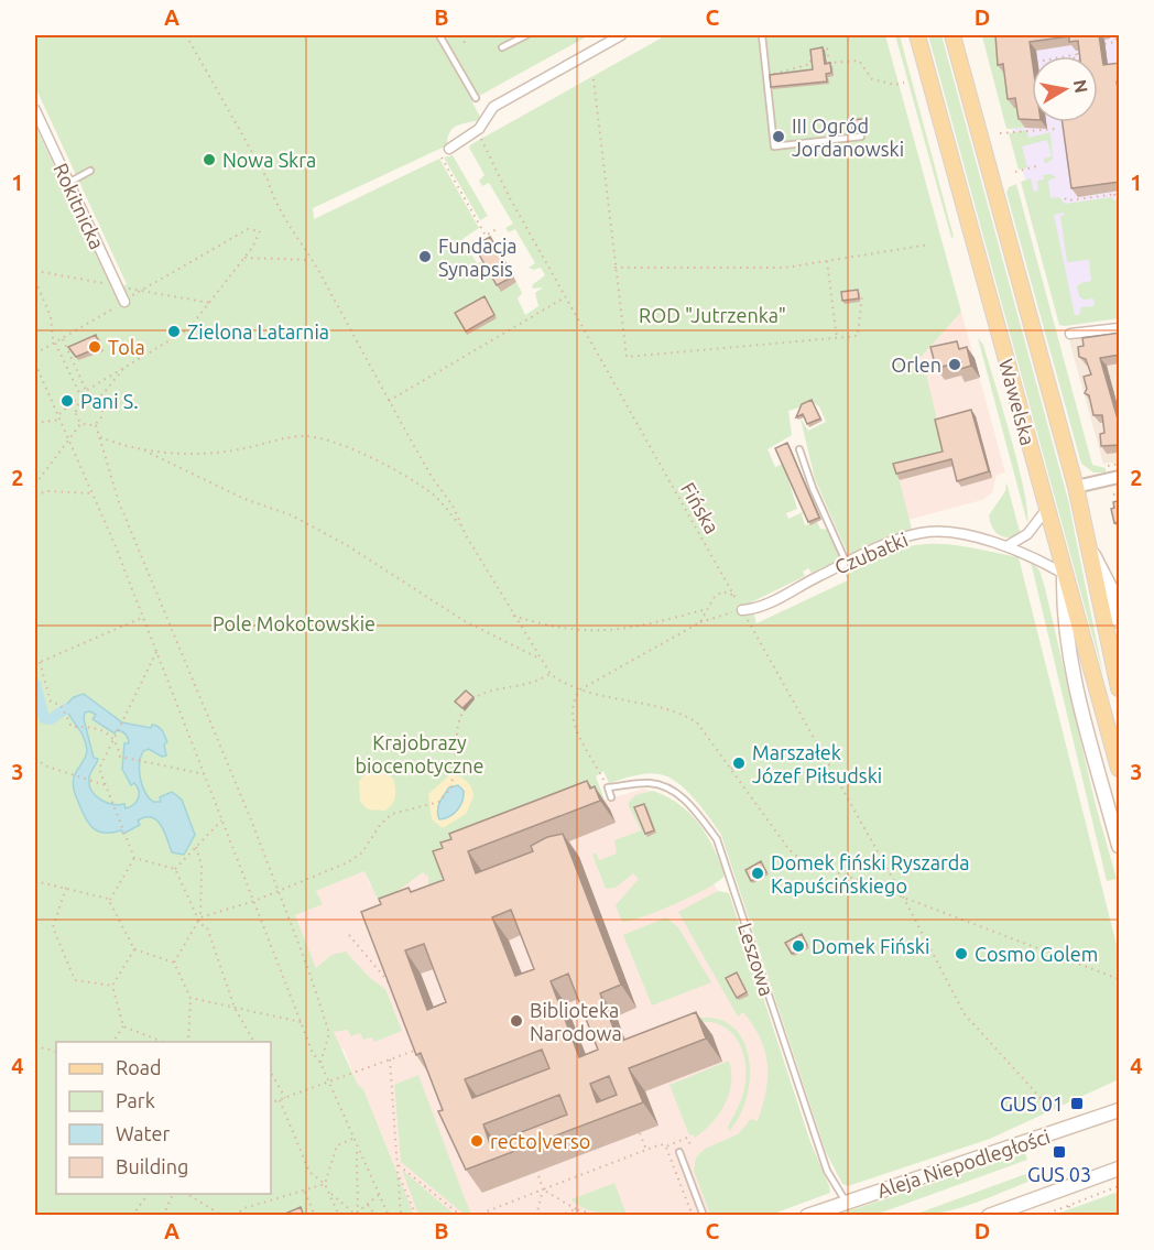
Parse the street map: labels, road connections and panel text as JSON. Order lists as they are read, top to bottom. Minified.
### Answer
{"streets":{"main road":["Wawelska","Aleja Niepodległości"],"street":["Rokitnicka","Czubatki"],"lane":["Leszowa"],"path":["Fińska"]},"crossings":[["Wawelska","Czubatki"],["Fińska","Czubatki"],["Leszowa","Aleja Niepodległości"]],"parks":["ROD \"Jutrzenka\"","Pole Mokotowskie","Krajobrazy biocenotyczne"],"places":{"other":["III Ogród Jordanowski","Nowa Skra","Fundacja Synapsis","Zielona Latarnia","Tola","Orlen","Pani S.","Marszałek Józef Piłsudski","Domek fiński Ryszarda Kapuścińskiego","Domek Fiński","Cosmo Golem","Biblioteka Narodowa","recto|verso"],"transit":["GUS 01","GUS 03"]},"legend":["Road","Park","Water","Building"],"north":"right","grid":{"columns":["A","B","C","D"],"rows":["1","2","3","4"]}}
